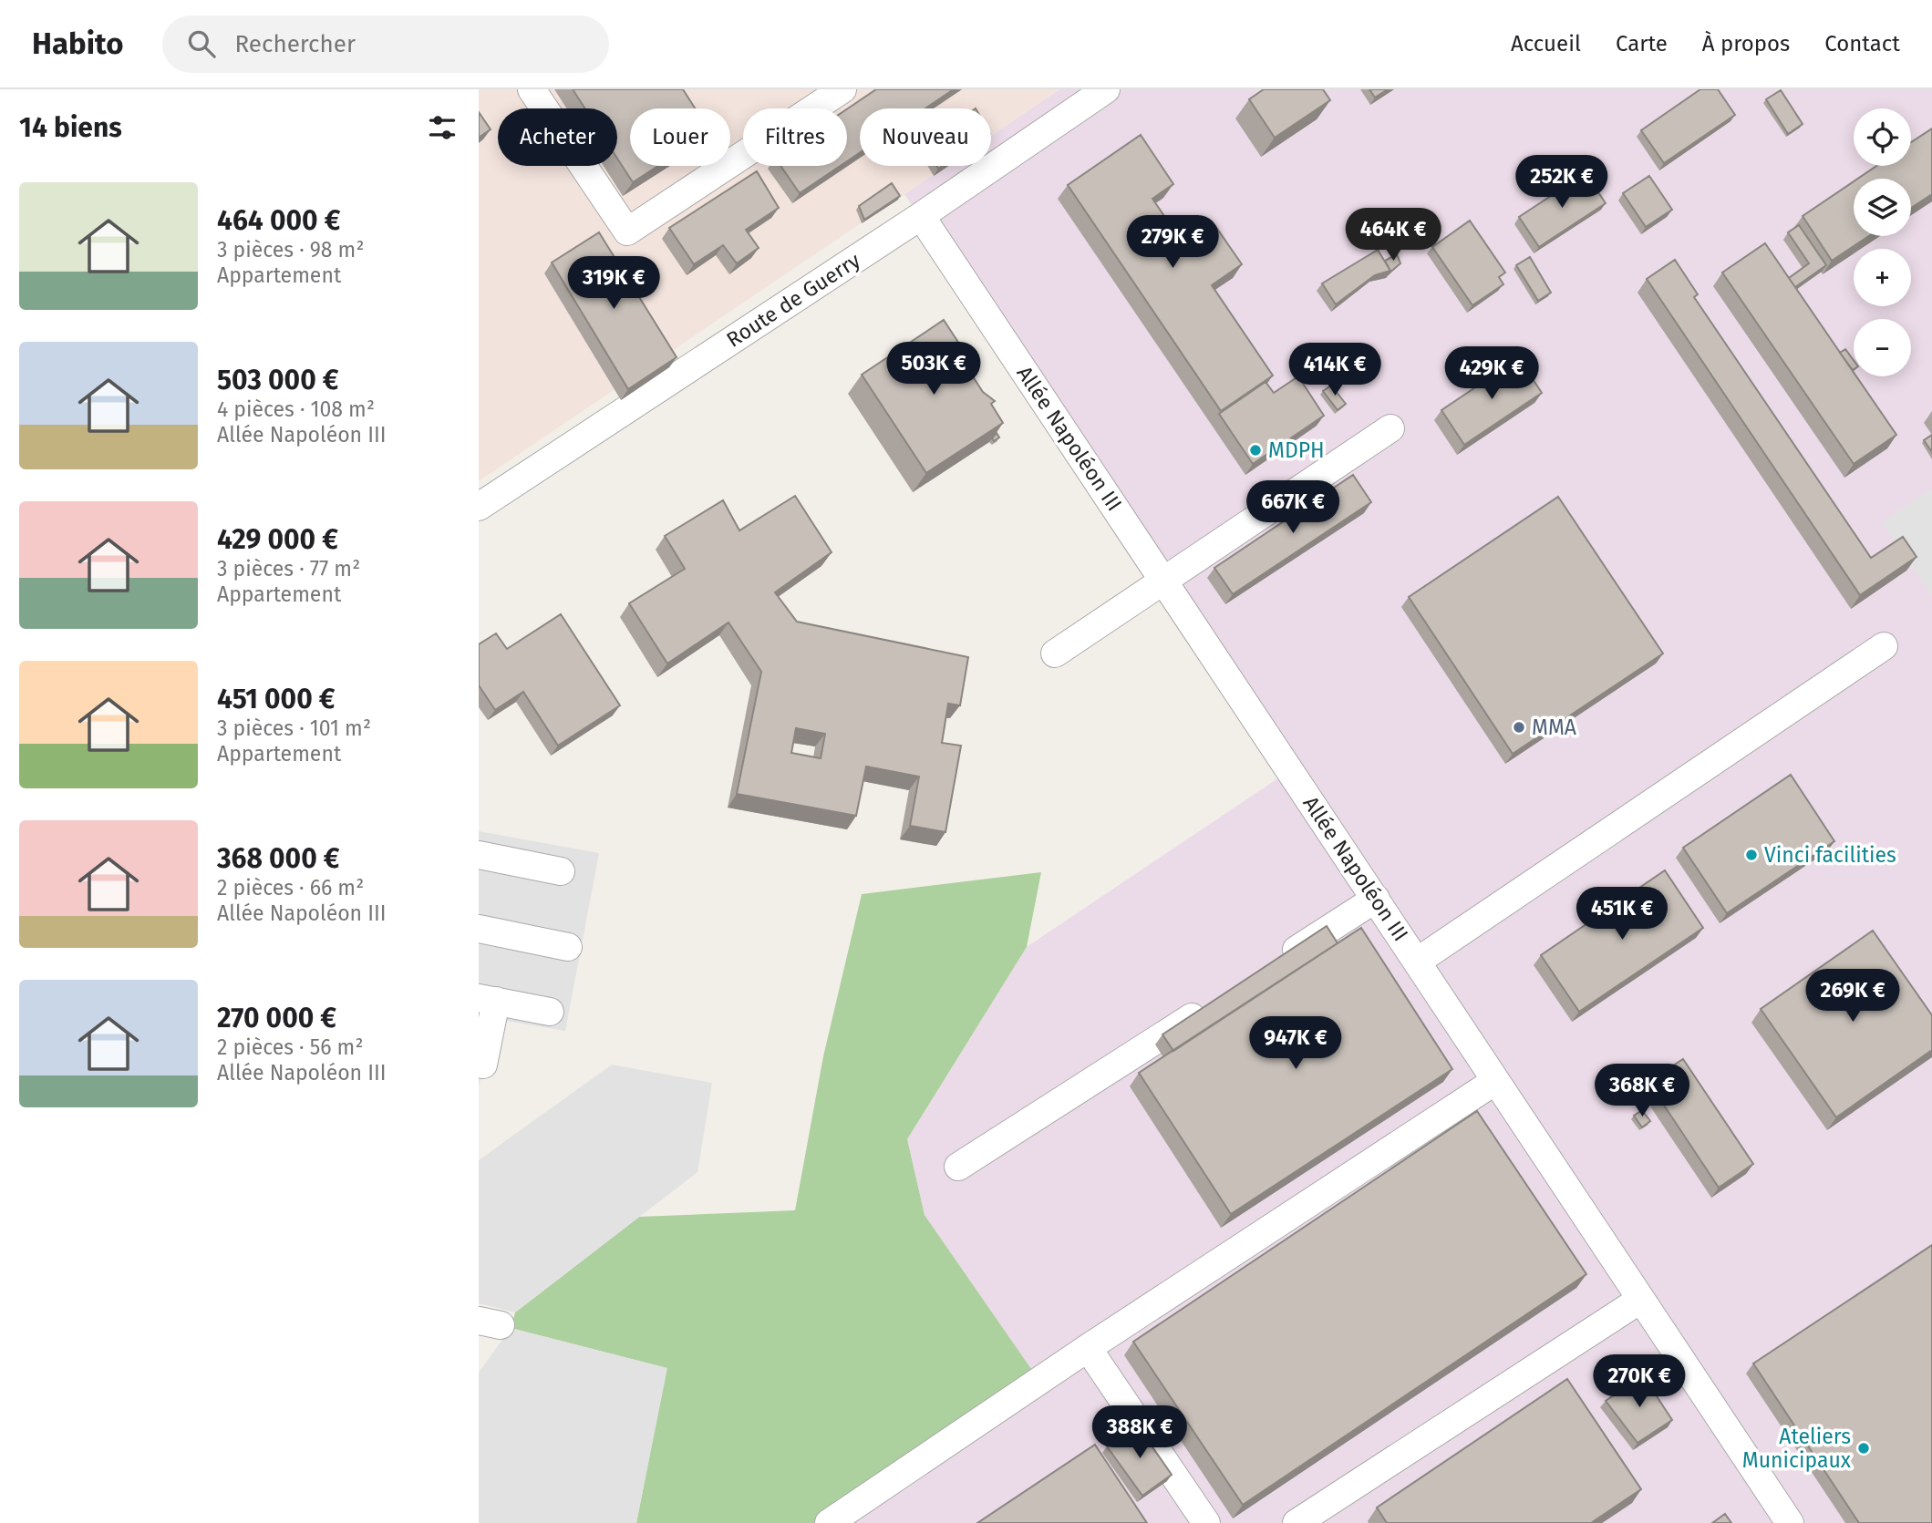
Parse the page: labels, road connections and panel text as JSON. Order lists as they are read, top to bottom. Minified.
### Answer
{"streets":{"street":["Route de Guerry","Allée Napoléon III"]},"crossings":[["Route de Guerry","Allée Napoléon III"]],"places":["MDPH","MMA","Vinci facilities","Ateliers Municipaux"],"page":{"header":"Habito","search":"Rechercher","nav":["Accueil","Carte","À propos","Contact"],"heading":"14 biens","map_buttons":["+","−"],"chip":["Acheter","Louer","Filtres","Nouveau"],"price":["252K €","464K €","279K €","319K €","503K €","414K €","429K €","667K €","451K €","269K €","947K €","368K €","270K €","388K €"],"list":[{"name":"464 000 €","note":"3 pièces · 98 m² · Appartement"},{"name":"503 000 €","note":"4 pièces · 108 m² · Allée Napoléon III"},{"name":"429 000 €","note":"3 pièces · 77 m² · Appartement"},{"name":"451 000 €","note":"3 pièces · 101 m² · Appartement"},{"name":"368 000 €","note":"2 pièces · 66 m² · Allée Napoléon III"},{"name":"270 000 €","note":"2 pièces · 56 m² · Allée Napoléon III"}]}}
